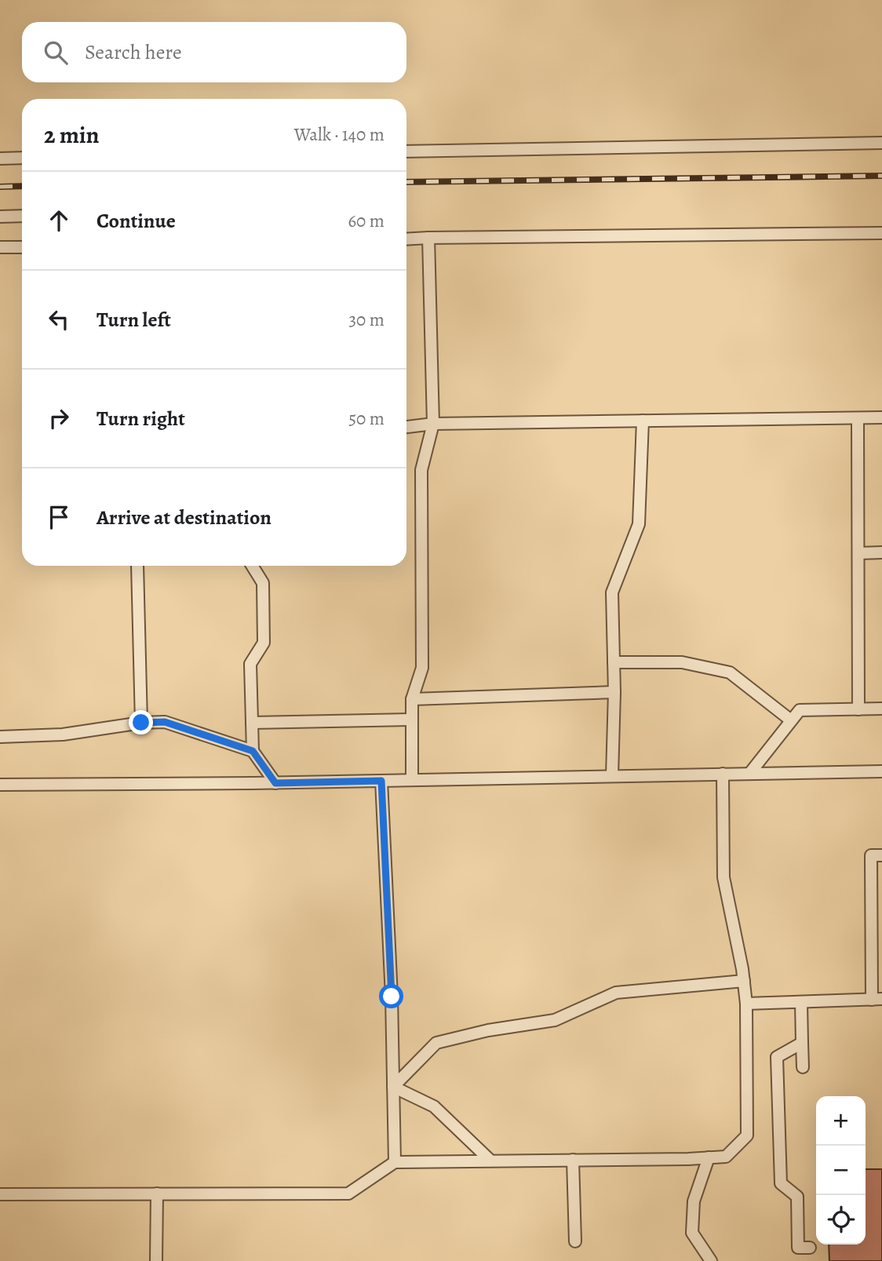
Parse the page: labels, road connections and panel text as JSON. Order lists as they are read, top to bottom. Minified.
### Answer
{"page":{"search":"Search here","heading":["2 min","Walk · 140 m"],"list":[["Continue","60 m"],["Turn left","30 m"],["Turn right","50 m"],"Arrive at destination"],"map_buttons":["+","−"]}}
